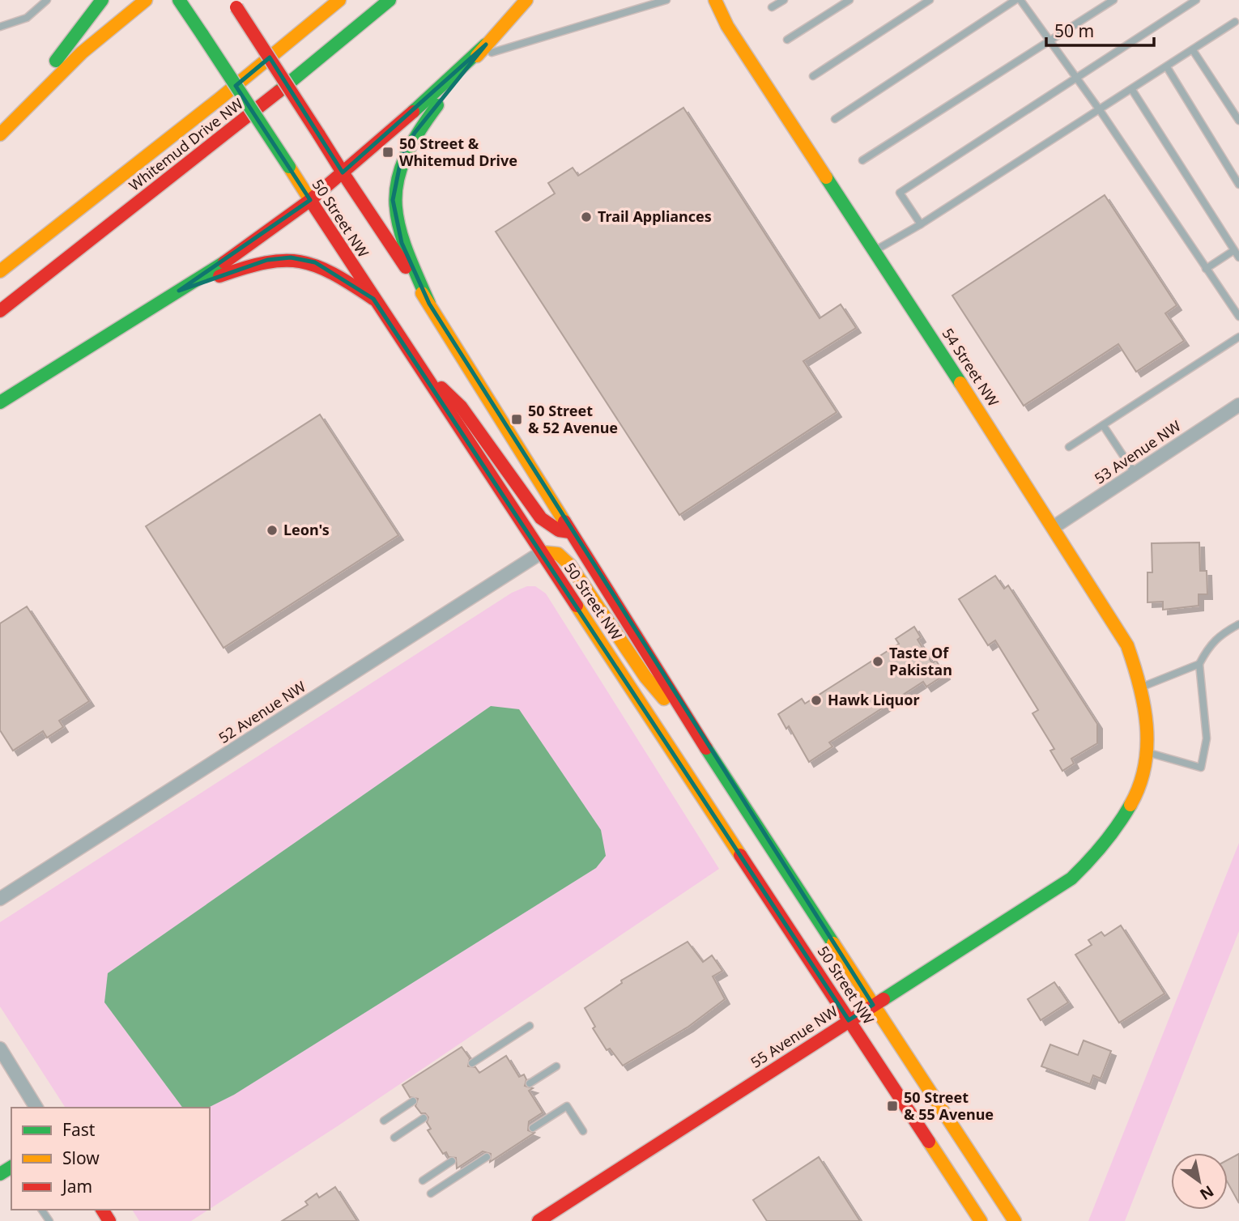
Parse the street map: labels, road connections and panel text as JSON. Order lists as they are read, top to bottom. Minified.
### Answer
{"streets":{"main road":["Whitemud Drive NW","50 Street NW","54 Street NW","55 Avenue NW"],"street":["53 Avenue NW","52 Avenue NW"]},"crossings":[["50 Street NW","52 Avenue NW"],["50 Street NW","55 Avenue NW"],["54 Street NW","53 Avenue NW"],["54 Street NW","55 Avenue NW"]],"places":{"transit":["50 Street & Whitemud Drive","50 Street & 52 Avenue","50 Street & 55 Avenue"],"other":["Trail Appliances","Leon's","Taste Of Pakistan","Hawk Liquor"]},"legend":["Fast","Slow","Jam"],"scale_bar":"50 m","north":"bottom right"}
